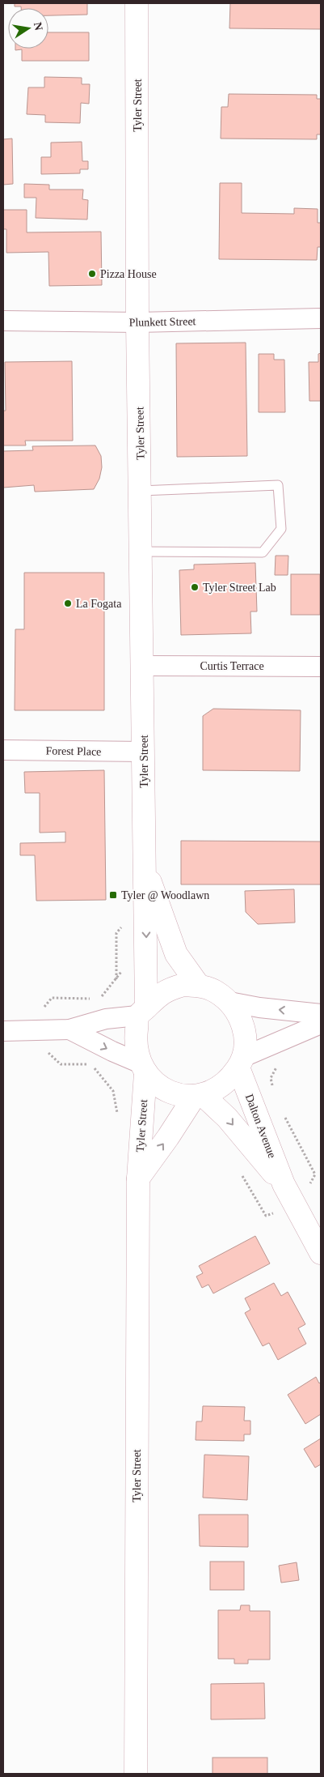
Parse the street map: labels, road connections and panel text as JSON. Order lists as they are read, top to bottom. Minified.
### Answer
{"streets":{"main road":["Tyler Street","Dalton Avenue"],"street":["Plunkett Street","Curtis Terrace","Forest Place"]},"crossings":[["Tyler Street","Plunkett Street"],["Tyler Street","Curtis Terrace"],["Tyler Street","Forest Place"],["Tyler Street","Dalton Avenue"]],"places":{"other":["Pizza House","Tyler Street Lab","La Fogata"],"transit":["Tyler @ Woodlawn"]},"north":"right"}
